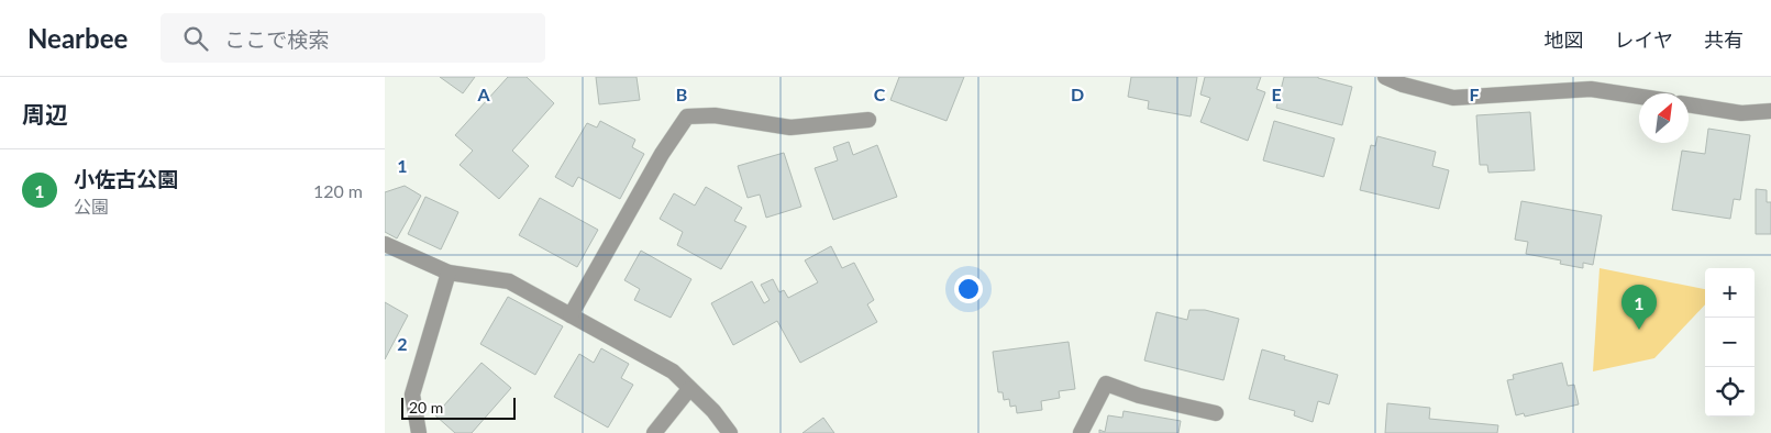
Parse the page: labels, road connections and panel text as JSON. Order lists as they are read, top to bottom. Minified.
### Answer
{"scale_bar":"20 m","north":"top right","page":{"header":"Nearbee","search":"ここで検索","nav":["地図","レイヤ","共有"],"heading":"周辺","list":[{"mark":"1","name":"小佐古公園","note":"公園","value":"120 m"}],"map_buttons":["+","−"],"pins":"1","scale":"20 m"},"grid":{"columns":["A","B","C","D","E","F"],"rows":["1","2"]}}
